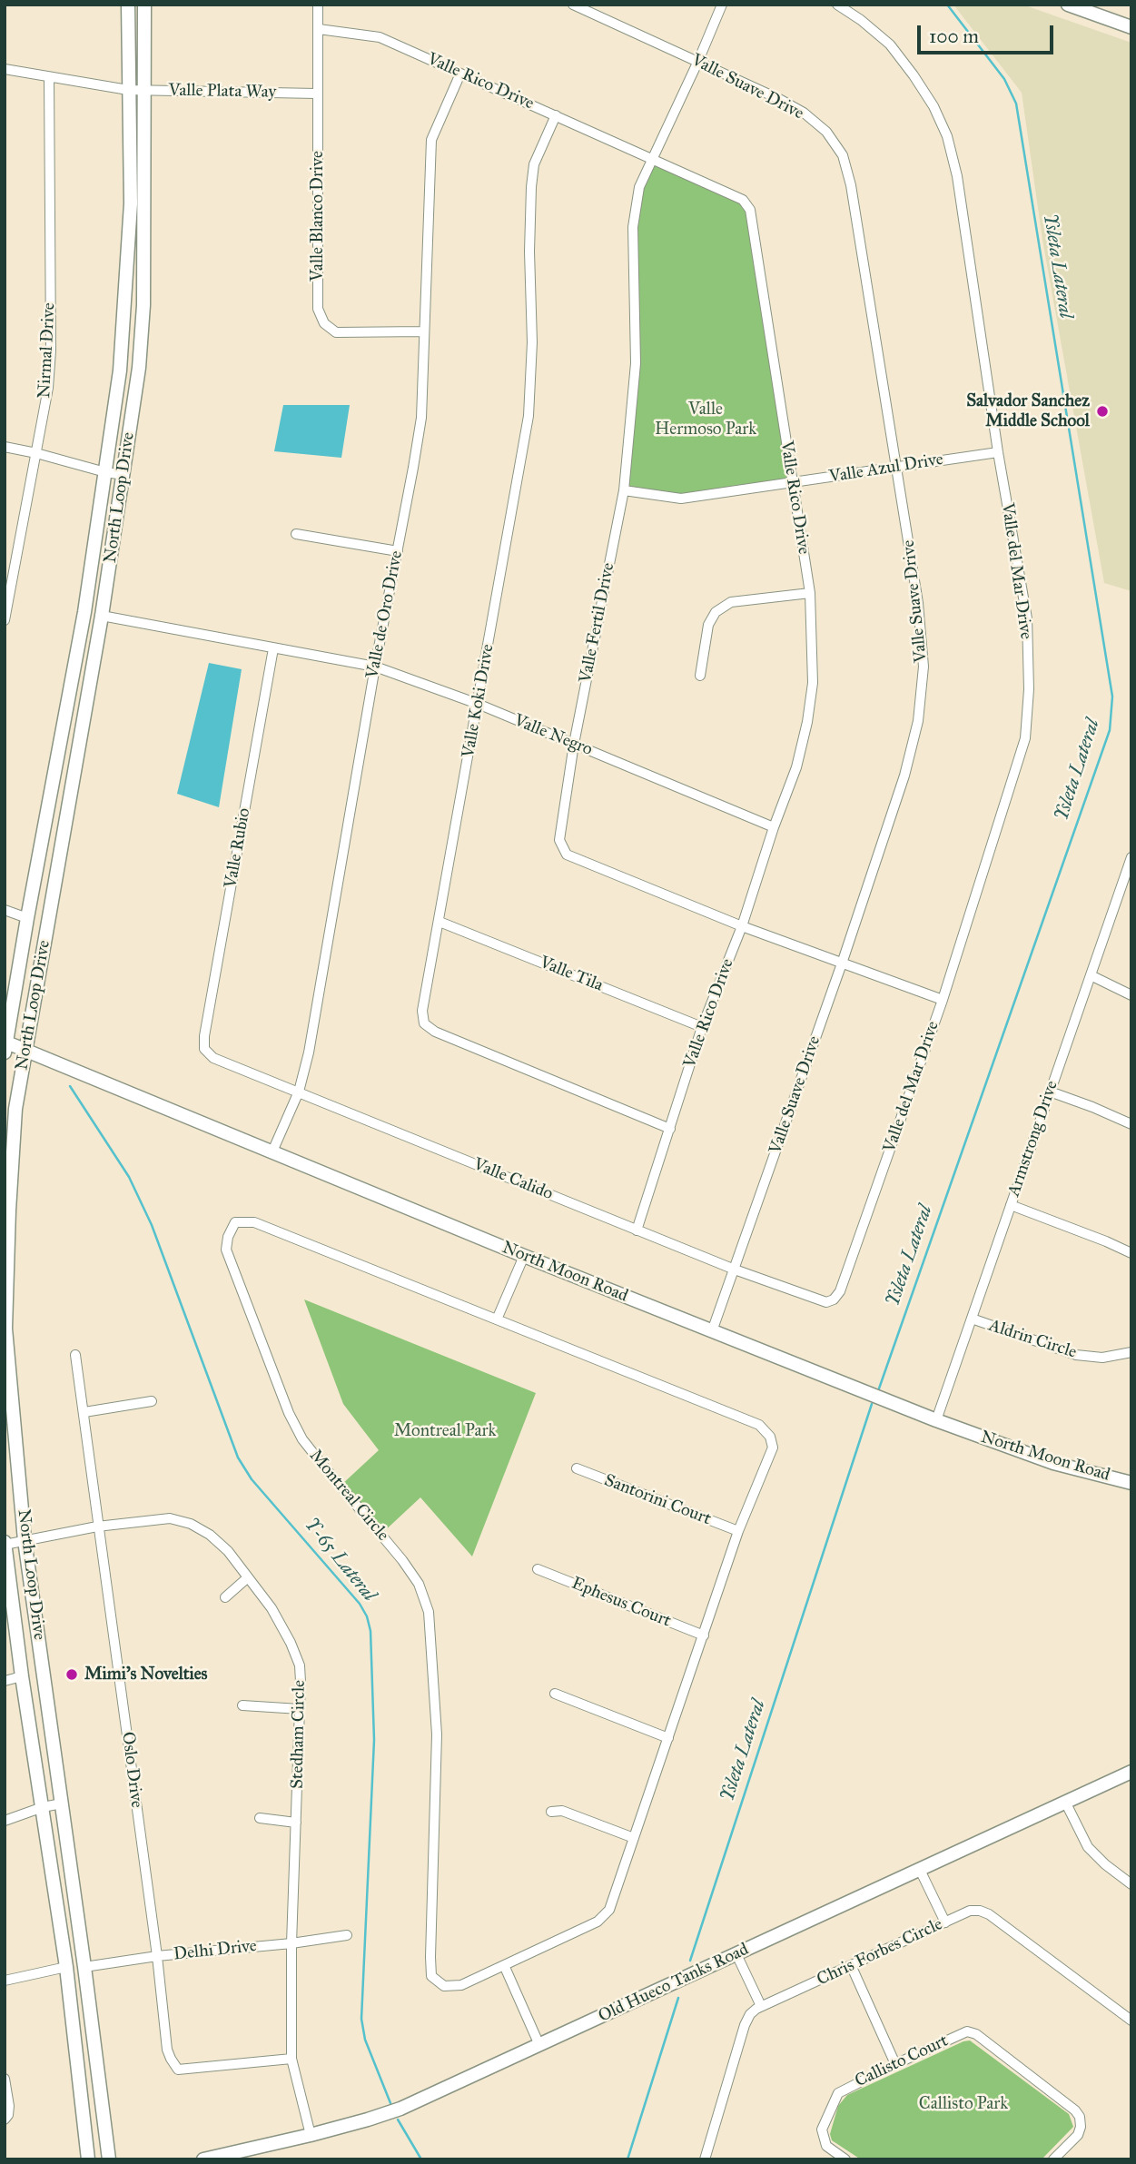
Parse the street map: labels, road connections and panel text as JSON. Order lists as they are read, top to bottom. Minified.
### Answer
{"streets":{"main road":["North Loop Drive","North Moon Road","Old Hueco Tanks Road"],"street":["Valle Rico Drive","Valle Suave Drive","Valle Plata Way","Valle Blanco Drive","Nirmal Drive","Valle Azul Drive","Valle del Mar Drive","Valle de Oro Drive","Valle Fertil Drive","Valle Koki Drive","Valle Negro","Valle Rubio","Valle Tila","Armstrong Drive","Valle Calido","Aldrin Circle","Montreal Circle","Santorini Court","Ephesus Court","Stedham Circle","Oslo Drive","Delhi Drive","Chris Forbes Circle","Callisto Court"]},"crossings":[["Valle Rico Drive","Valle Blanco Drive"],["Valle Rico Drive","Valle Azul Drive"],["Valle Rico Drive","Valle de Oro Drive"],["Valle Rico Drive","Valle Fertil Drive"],["Valle Rico Drive","Valle Koki Drive"],["Valle Rico Drive","Valle Negro"],["Valle Rico Drive","Valle Tila"],["Valle Rico Drive","Valle Calido"],["Valle Suave Drive","Valle Azul Drive"],["Valle Suave Drive","Valle Fertil Drive"],["Valle Suave Drive","Valle Calido"],["Valle Suave Drive","North Moon Road"],["Valle Plata Way","Valle Blanco Drive"],["Valle Plata Way","Nirmal Drive"],["Valle Plata Way","North Loop Drive"],["Valle Blanco Drive","Valle de Oro Drive"],["Valle Azul Drive","Valle del Mar Drive"],["Valle Azul Drive","Valle Fertil Drive"],["North Loop Drive","Valle Negro"],["North Loop Drive","North Moon Road"],["North Loop Drive","Stedham Circle"],["North Loop Drive","Delhi Drive"],["Valle del Mar Drive","Valle Fertil Drive"],["Valle del Mar Drive","Valle Calido"],["Valle de Oro Drive","Valle Negro"],["Valle de Oro Drive","Valle Calido"],["Valle de Oro Drive","North Moon Road"],["Valle Fertil Drive","Valle Negro"],["Valle Koki Drive","Valle Negro"],["Valle Koki Drive","Valle Tila"],["Valle Negro","Valle Rubio"],["Valle Rubio","Valle Calido"],["Armstrong Drive","North Moon Road"],["Armstrong Drive","Aldrin Circle"],["Montreal Circle","Santorini Court"],["Montreal Circle","Ephesus Court"],["Stedham Circle","Oslo Drive"],["Stedham Circle","Delhi Drive"],["Stedham Circle","Old Hueco Tanks Road"],["Oslo Drive","Delhi Drive"]],"water":["Ysleta Lateral","Y-65 Lateral"],"parks":["Valle Hermoso Park","Montreal Park","Callisto Park"],"places":["Salvador Sanchez Middle School","Mimi’s Novelties"],"scale_bar":"100 m"}
